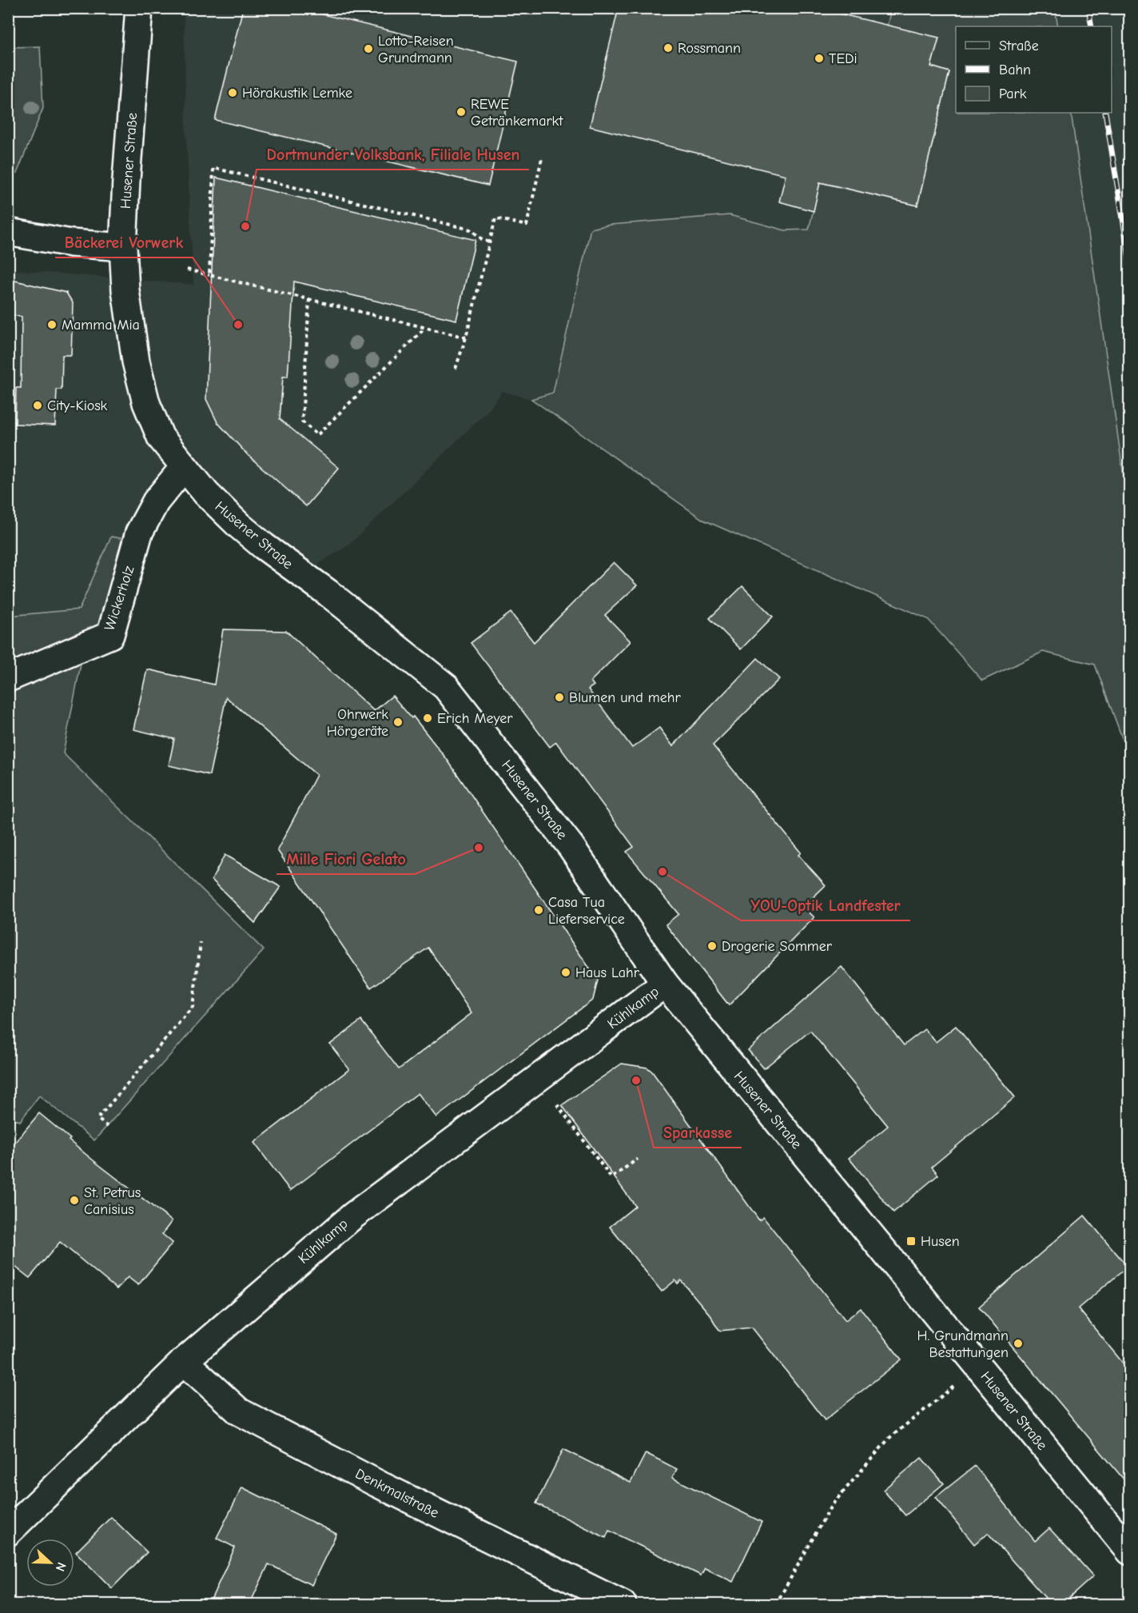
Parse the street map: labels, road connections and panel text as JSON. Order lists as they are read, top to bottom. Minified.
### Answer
{"streets":{"street":["Husener Straße","Wickerholz","Kühlkamp","Denkmalstraße"]},"crossings":[["Husener Straße","Wickerholz"],["Husener Straße","Kühlkamp"],["Kühlkamp","Denkmalstraße"]],"places":{"other":["Rossmann","Lotto-Reisen Grundmann","TEDi","Hörakustik Lemke","REWE Getränkemarkt","Dortmunder Volksbank, Filiale Husen","Mamma Mia","Bäckerei Vorwerk","City-Kiosk","Blumen und mehr","Erich Meyer","Ohrwerk Hörgeräte","Mille Fiori Gelato","YOU-Optik Landfester","Casa Tua Lieferservice","Drogerie Sommer","Haus Lahr","Sparkasse","St. Petrus Canisius","H. Grundmann Bestattungen"],"transit":["Husen"]},"legend":["Straße","Bahn","Park"],"north":"right"}
